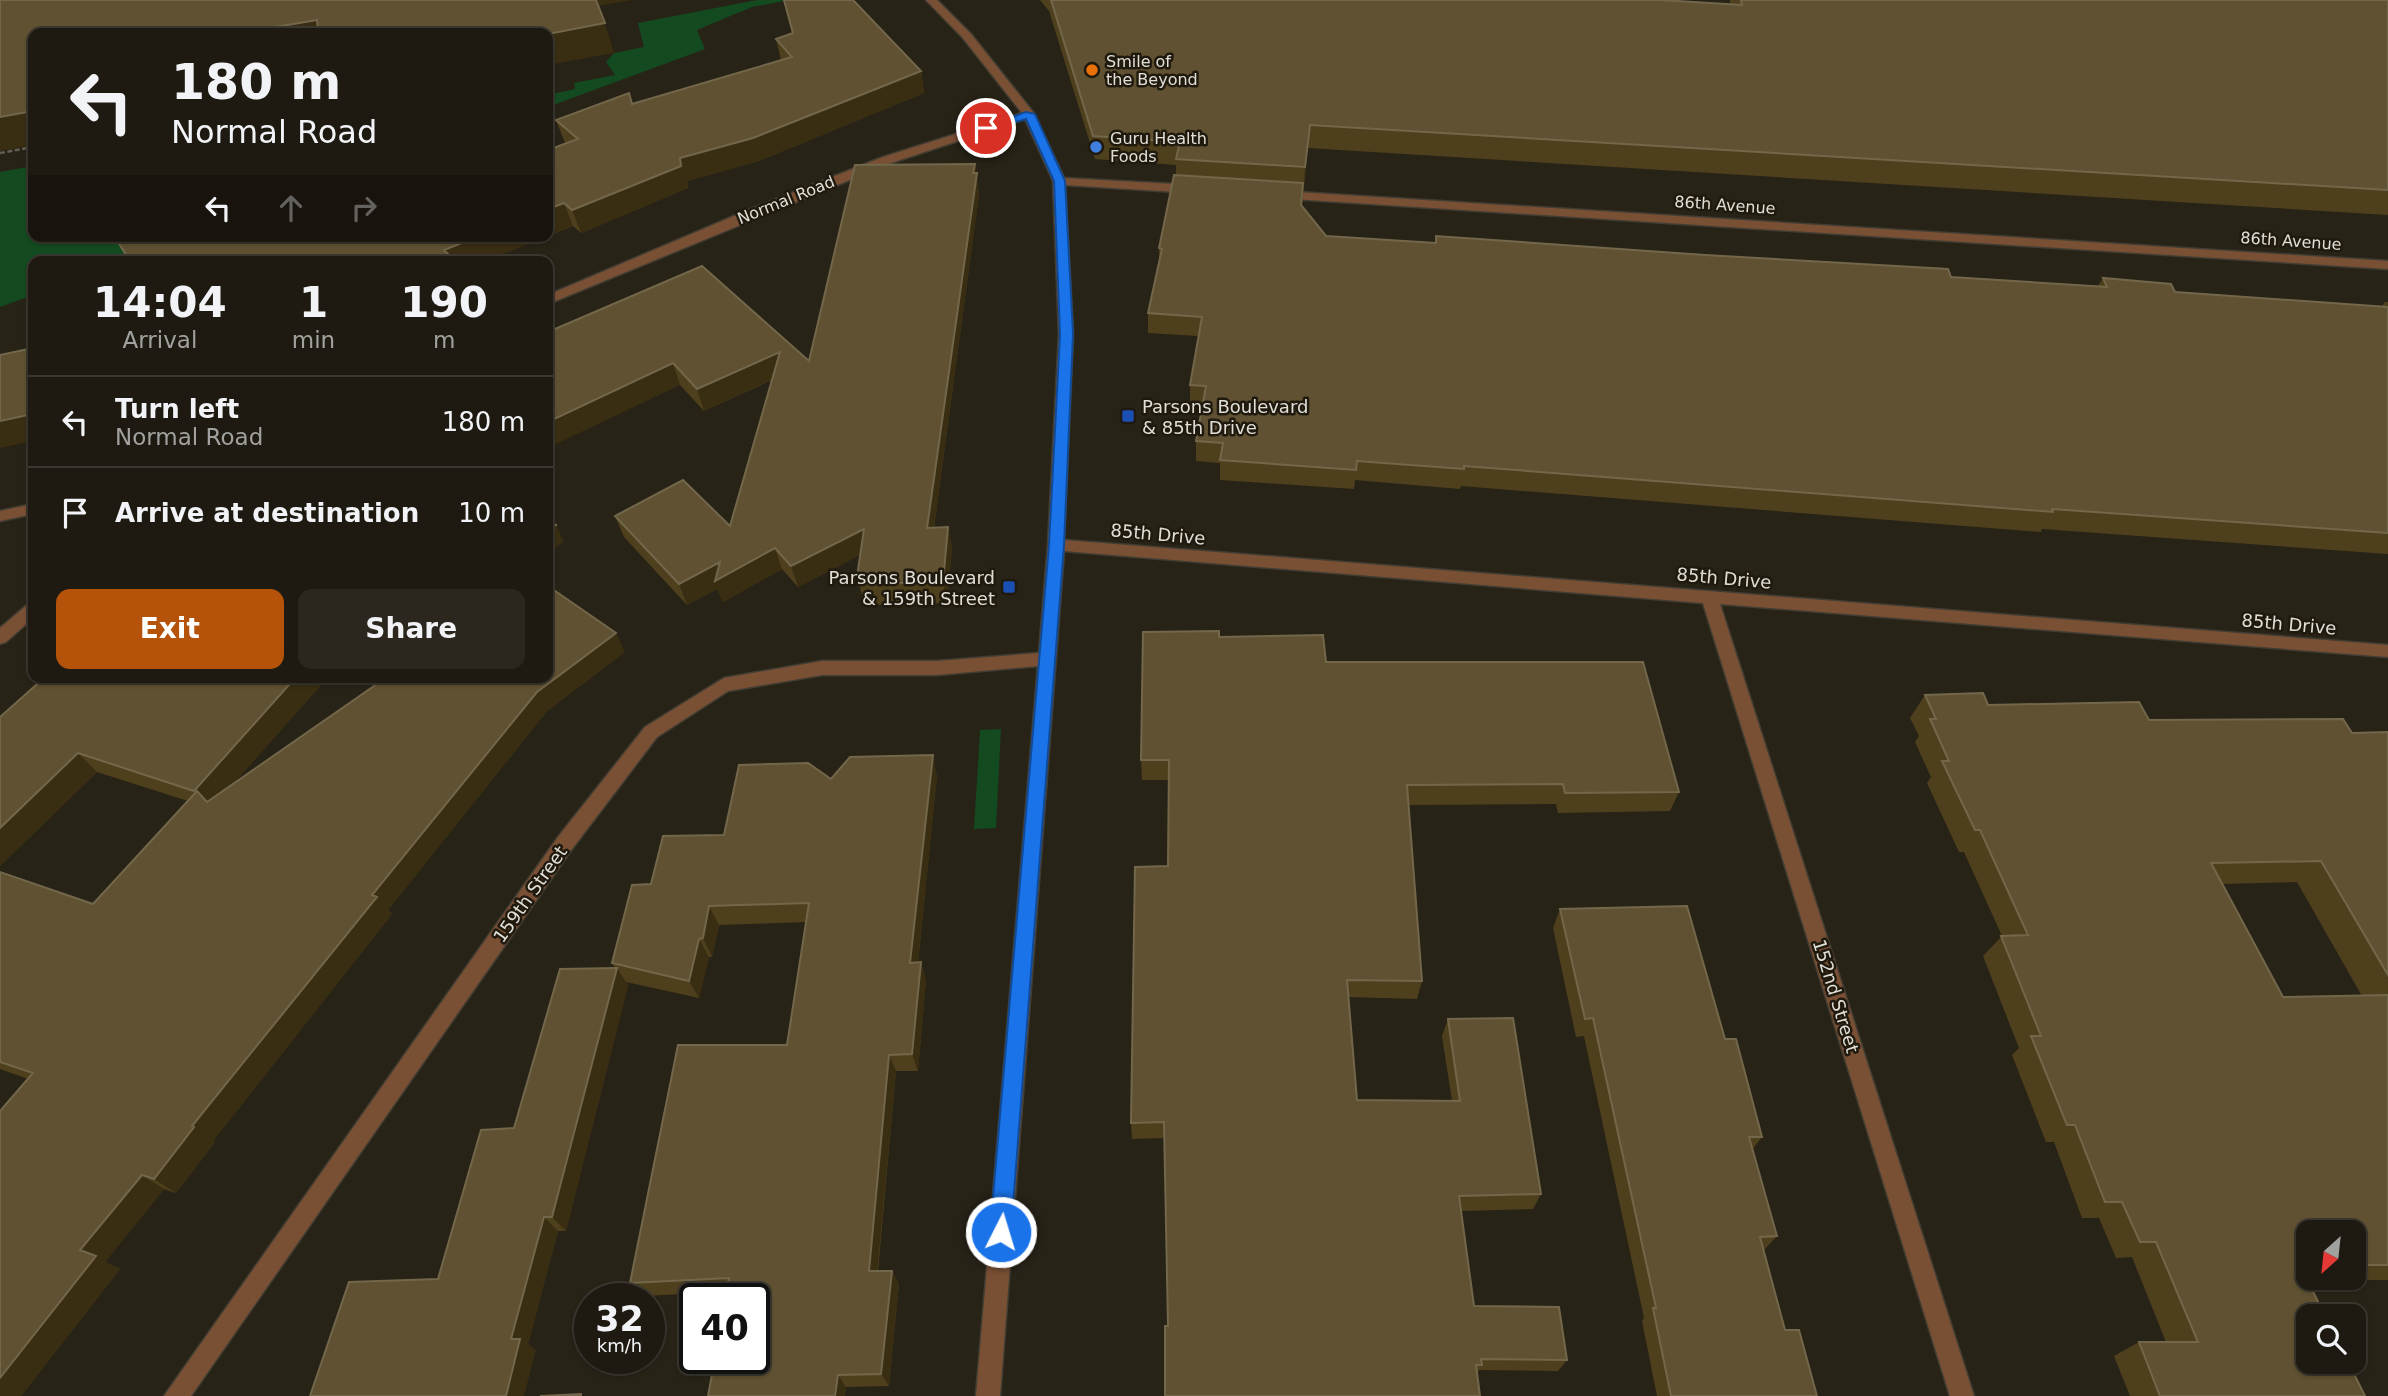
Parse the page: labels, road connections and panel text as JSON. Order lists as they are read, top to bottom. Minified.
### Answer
{"streets":{"street":["Normal Road","86th Avenue","85th Drive","159th Street","152nd Street"]},"crossings":[["85th Drive","152nd Street"]],"places":{"other":["Smile of the Beyond","Guru Health Foods"],"transit":["Parsons Boulevard & 85th Drive","Parsons Boulevard & 159th Street"]},"north":"bottom left","page":{"turn":["180 m","Normal Road"],"eta":["14:04","Arrival","1","min","190","m"],"list":[{"name":"Turn left","note":"Normal Road","value":"180 m"},{"name":"Arrive at destination","value":"10 m"}],"buttons":["Exit","Share"],"speed":"32 km/h","limit":"40"}}
